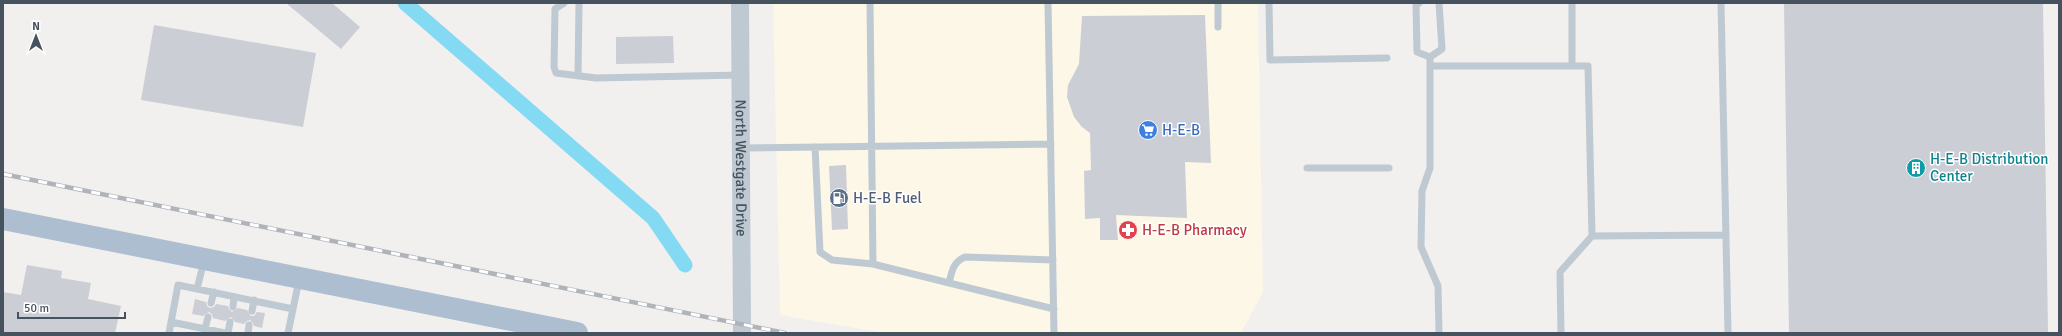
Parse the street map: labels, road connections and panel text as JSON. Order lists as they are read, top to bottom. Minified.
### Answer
{"streets":{"street":["North Westgate Drive"]},"places":{"supermarket":["H-E-B"],"building":["H-E-B Distribution Center"],"fuel station":["H-E-B Fuel"],"pharmacy":["H-E-B Pharmacy"]},"scale_bar":"50 m","north":"top"}
